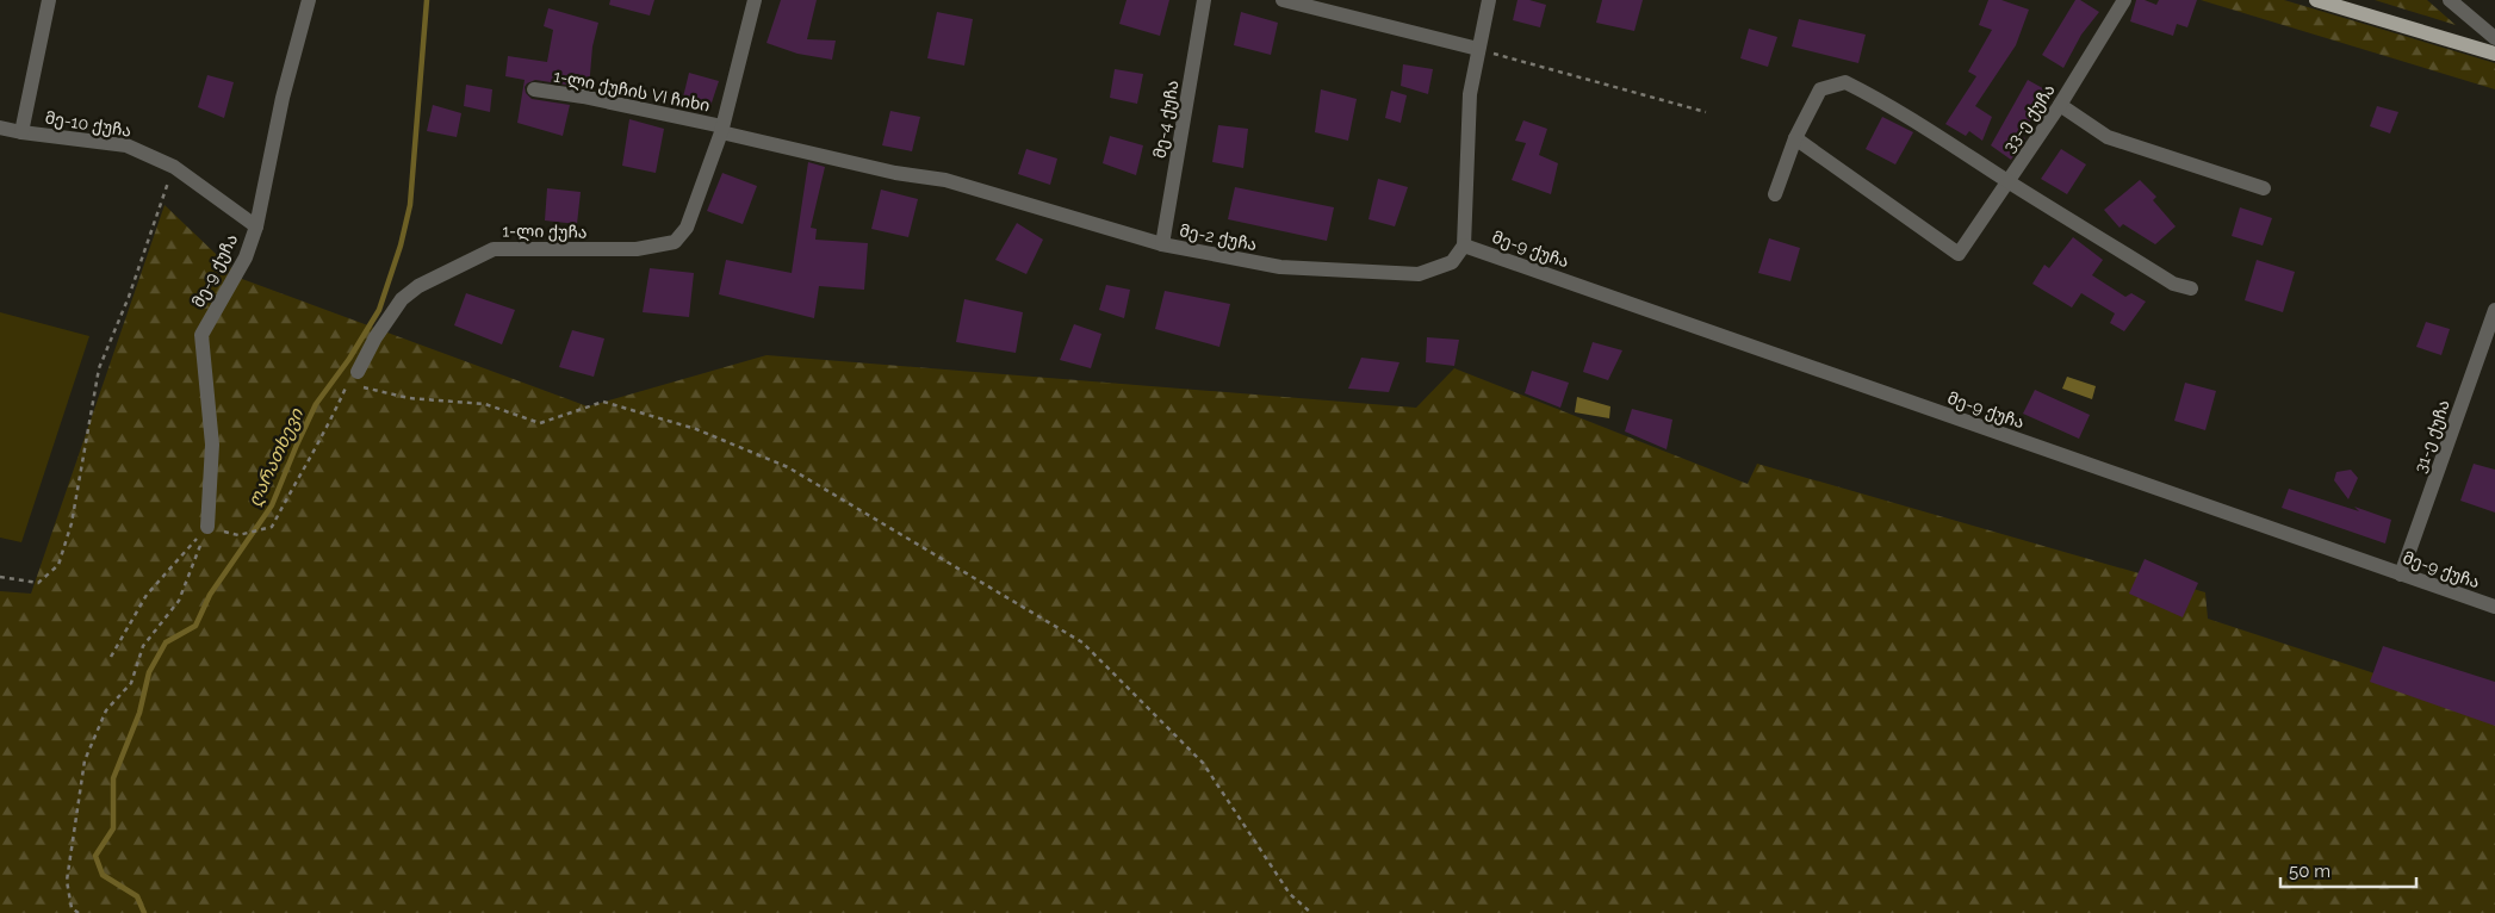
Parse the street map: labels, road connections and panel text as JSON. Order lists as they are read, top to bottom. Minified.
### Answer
{"streets":{"street":["1-ლი ქუჩის VI ჩიხი","33-ე ქუჩა","მე-4 ქუჩა","მე-10 ქუჩა","1-ლი ქუჩა","მე-2 ქუჩა","მე-9 ქუჩა","31-ე ქუჩა"]},"crossings":[["1-ლი ქუჩის VI ჩიხი","1-ლი ქუჩა"],["1-ლი ქუჩის VI ჩიხი","მე-2 ქუჩა"],["მე-4 ქუჩა","მე-2 ქუჩა"],["მე-10 ქუჩა","მე-9 ქუჩა"],["1-ლი ქუჩა","მე-2 ქუჩა"],["მე-2 ქუჩა","მე-9 ქუჩა"],["მე-9 ქუჩა","31-ე ქუჩა"]],"water":["ღარათხევი"],"scale_bar":"50 m"}
